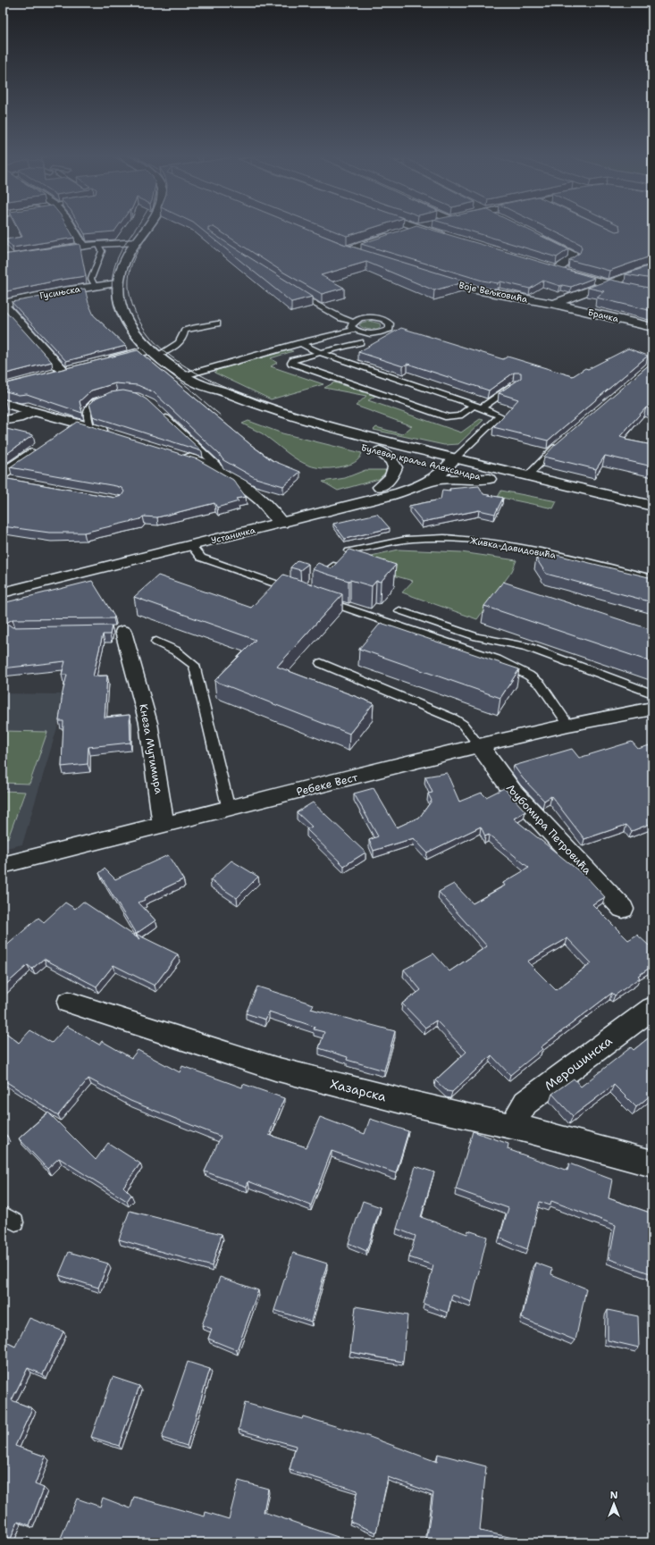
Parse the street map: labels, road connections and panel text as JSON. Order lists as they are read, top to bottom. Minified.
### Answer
{"streets":{"street":["Гусињска","Воје Вељковића","Брачка","Булевар краља Александра","Устаничка","Кнеза Мутимира","Ребеке Вест","Љубомира Петровића","Мерошинска","Хазарска"],"lane":["Живка Давидовића"]},"crossings":[["Гусињска","Булевар краља Александра"],["Воје Вељковића","Брачка"],["Булевар краља Александра","Устаничка"],["Кнеза Мутимира","Ребеке Вест"],["Ребеке Вест","Љубомира Петровића"],["Мерошинска","Хазарска"]],"north":"top"}
